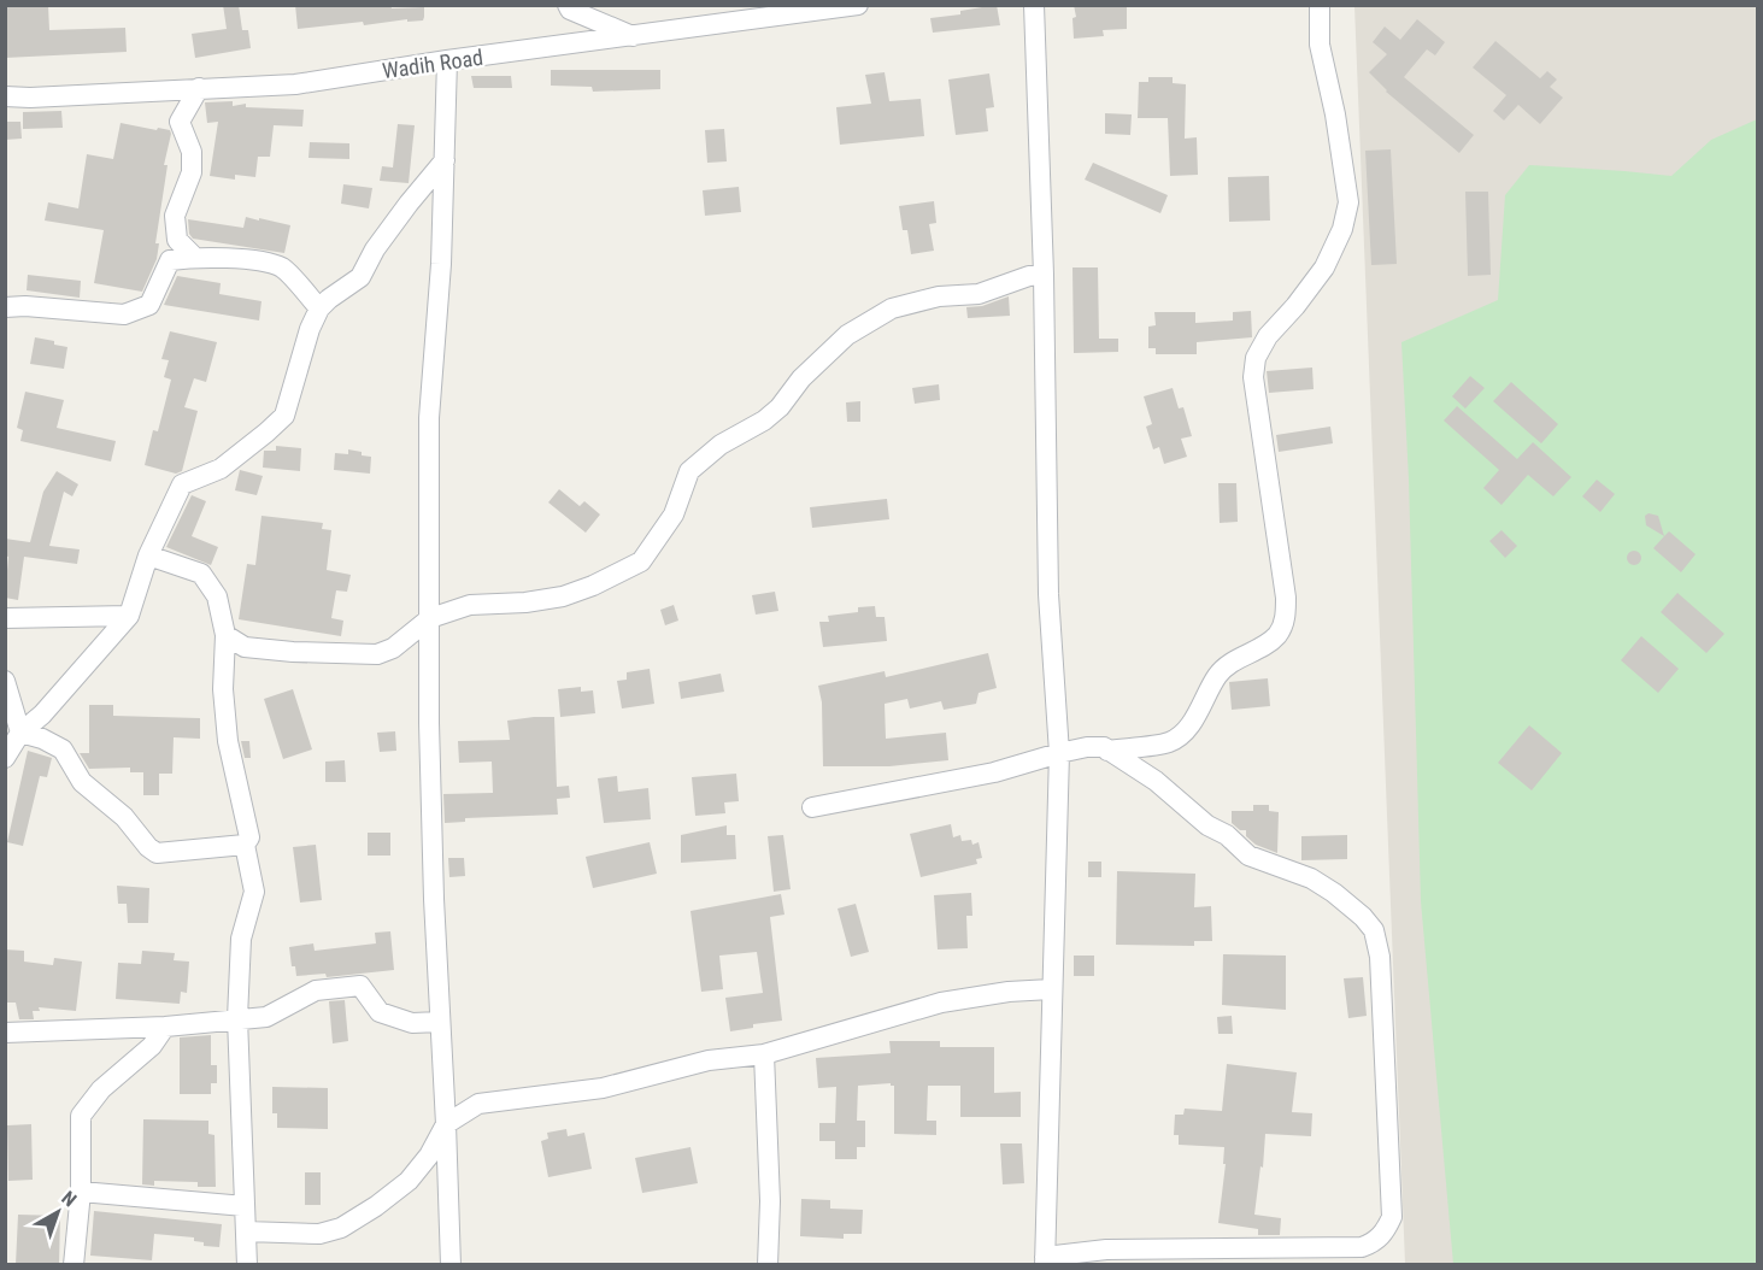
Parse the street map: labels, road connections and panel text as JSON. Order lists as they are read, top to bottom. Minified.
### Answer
{"streets":{"street":["Wadih Road"]},"north":"top right"}
